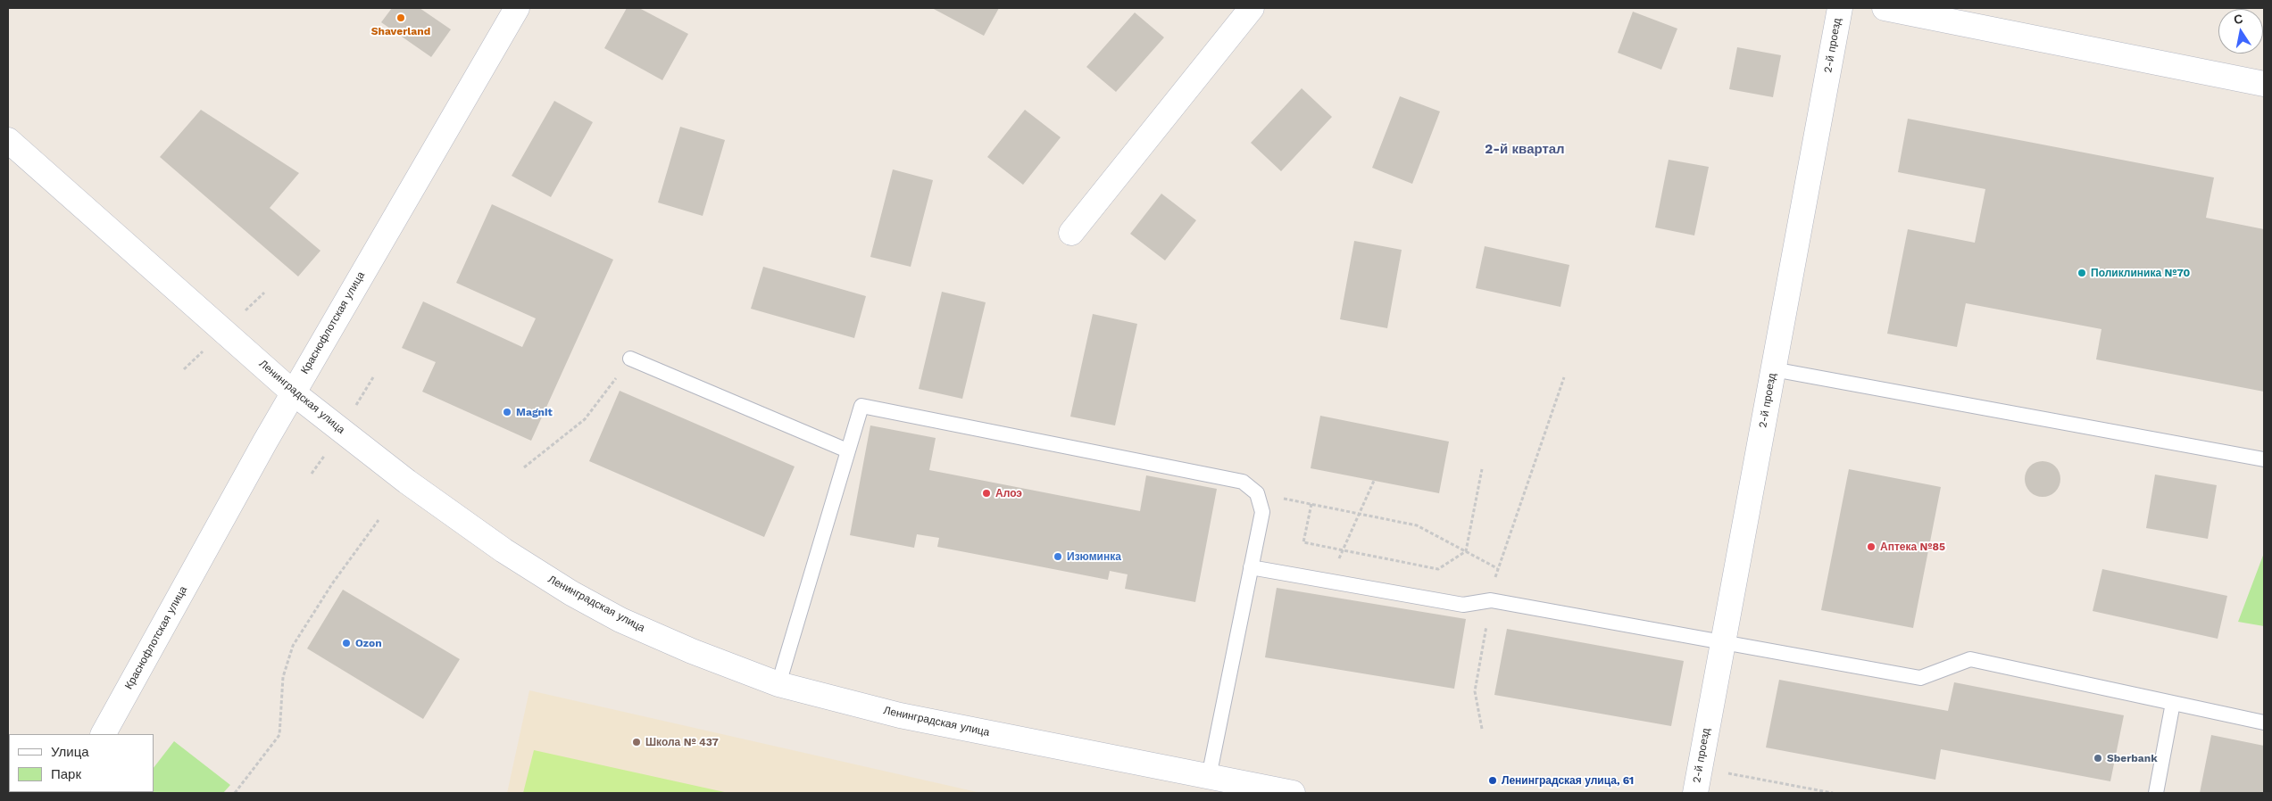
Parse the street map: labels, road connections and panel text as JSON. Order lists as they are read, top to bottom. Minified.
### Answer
{"streets":{"street":["2-й проезд","Краснофлотская улица","Ленинградская улица"]},"crossings":[["Краснофлотская улица","Ленинградская улица"]],"districts":["2-й квартал"],"places":["Shaverland","Поликлиника №70","Magnit","Алоэ","Аптека №85","Изюминка","Ozon","Школа № 437","Sberbank","Ленинградская улица, 61"],"legend":["Улица","Парк"],"north":"top"}
